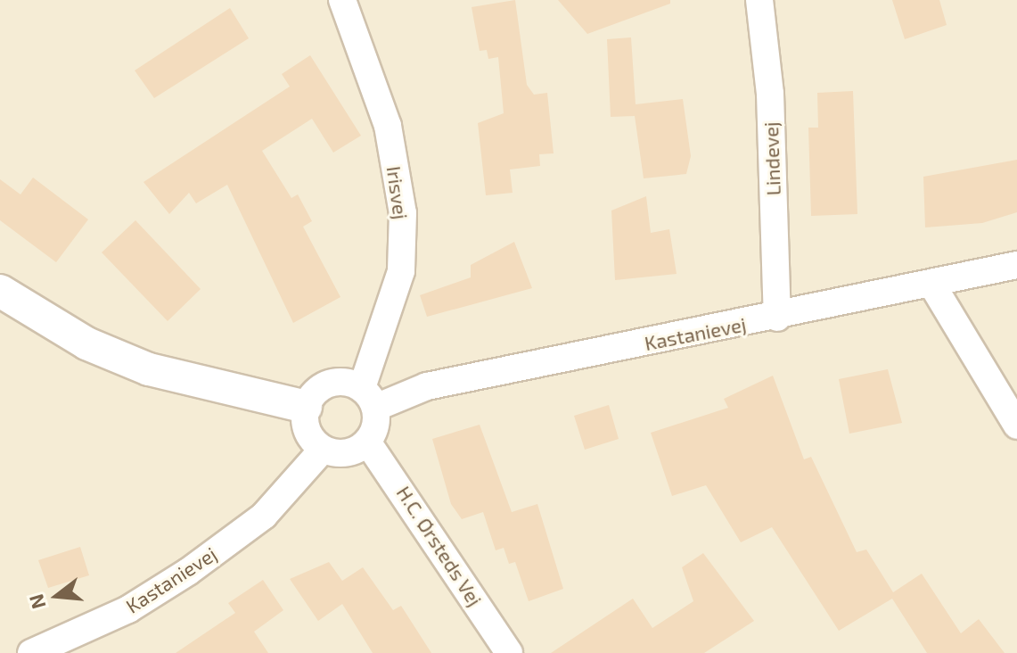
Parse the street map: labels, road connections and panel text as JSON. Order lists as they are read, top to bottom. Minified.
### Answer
{"streets":{"street":["Lindevej","Irisvej","Kastanievej","H.C. Ørsteds Vej"]},"crossings":[["Lindevej","Kastanievej"],["Irisvej","Kastanievej"],["Irisvej","H.C. Ørsteds Vej"],["Kastanievej","H.C. Ørsteds Vej"]],"north":"left"}
